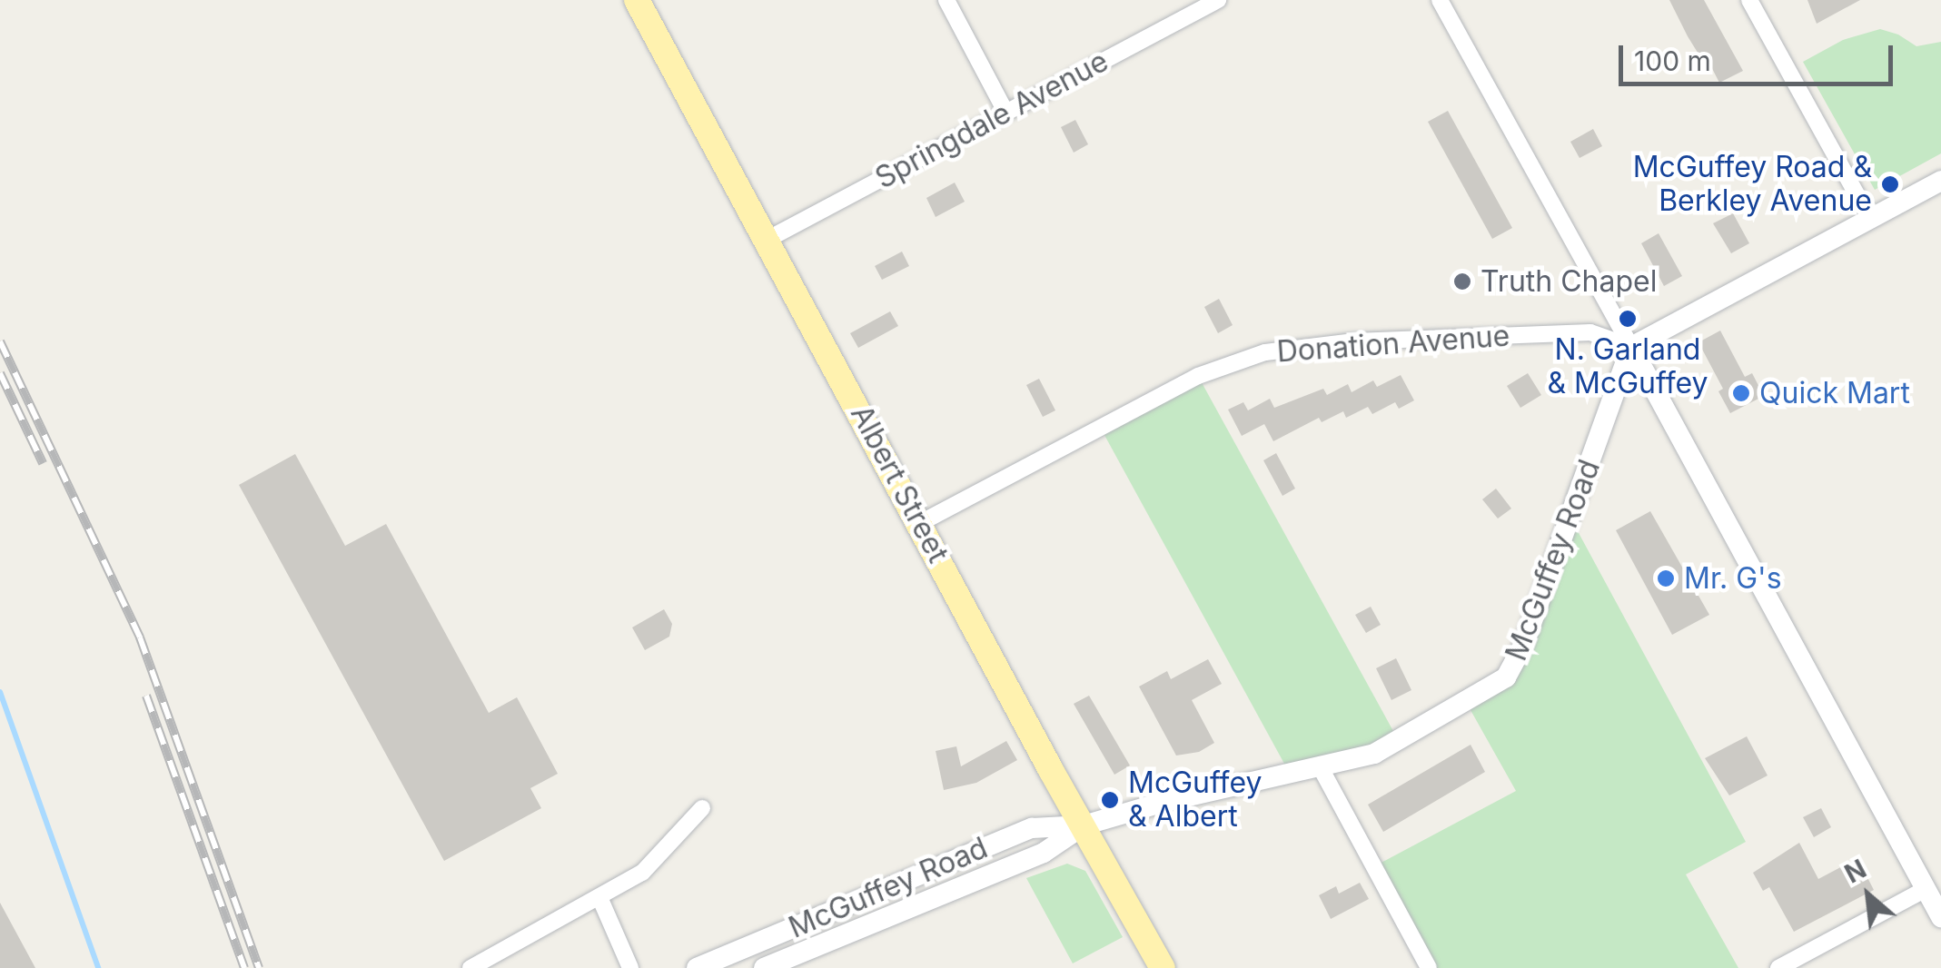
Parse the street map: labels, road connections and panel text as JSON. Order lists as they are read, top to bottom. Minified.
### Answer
{"streets":{"main road":["Albert Street"],"street":["Springdale Avenue","Donation Avenue","McGuffey Road"]},"crossings":[["Springdale Avenue","Albert Street"],["Donation Avenue","Albert Street"],["Donation Avenue","McGuffey Road"],["Albert Street","McGuffey Road"]],"places":["McGuffey Road & Berkley Avenue","Truth Chapel","N. Garland & McGuffey","Quick Mart","Mr. G's","McGuffey & Albert"],"scale_bar":"100 m","north":"top left"}
